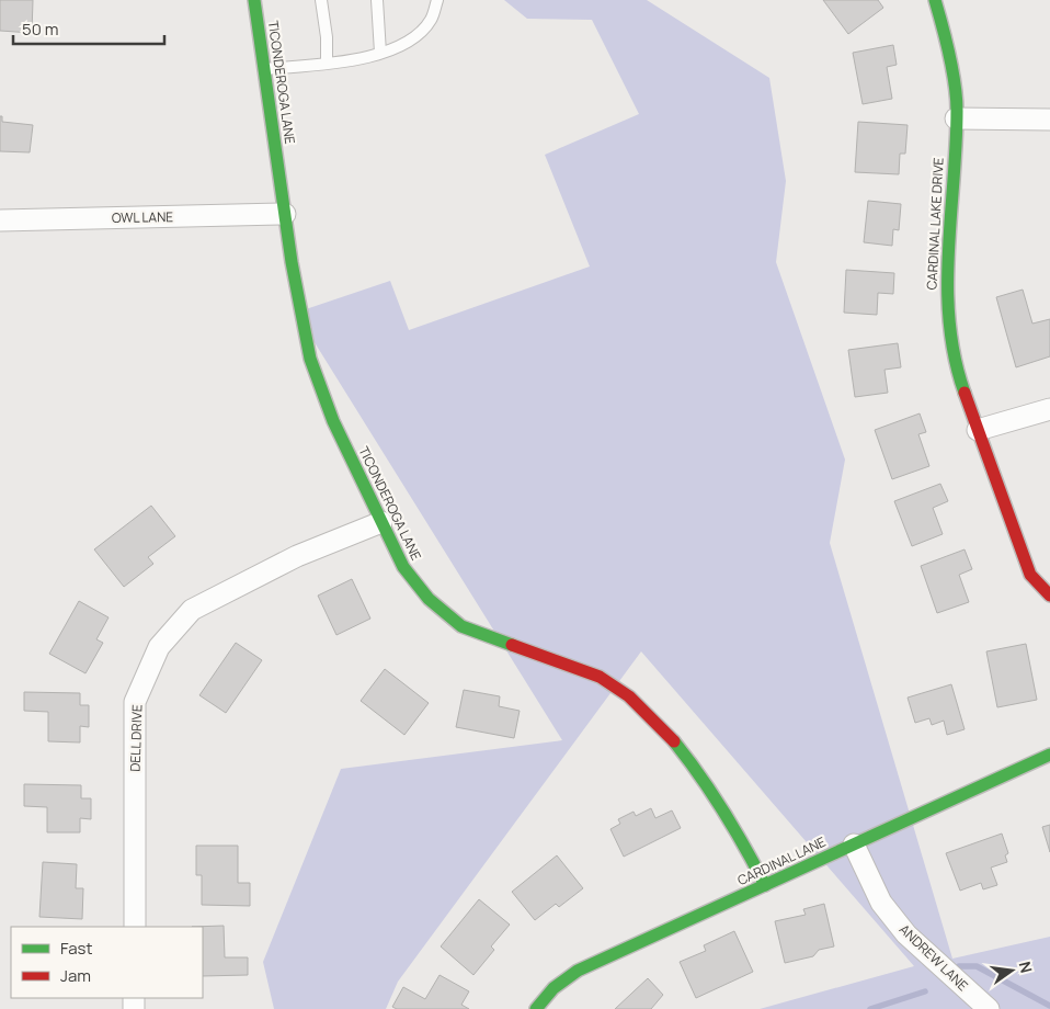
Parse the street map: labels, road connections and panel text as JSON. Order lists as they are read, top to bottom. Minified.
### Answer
{"streets":{"street":["TICONDEROGA LANE","OWL LANE","CARDINAL LAKE DRIVE","DELL DRIVE","CARDINAL LANE","ANDREW LANE"]},"crossings":[["TICONDEROGA LANE","OWL LANE"],["TICONDEROGA LANE","DELL DRIVE"],["TICONDEROGA LANE","CARDINAL LANE"],["CARDINAL LANE","ANDREW LANE"]],"legend":["Fast","Jam"],"scale_bar":"50 m","north":"right"}
